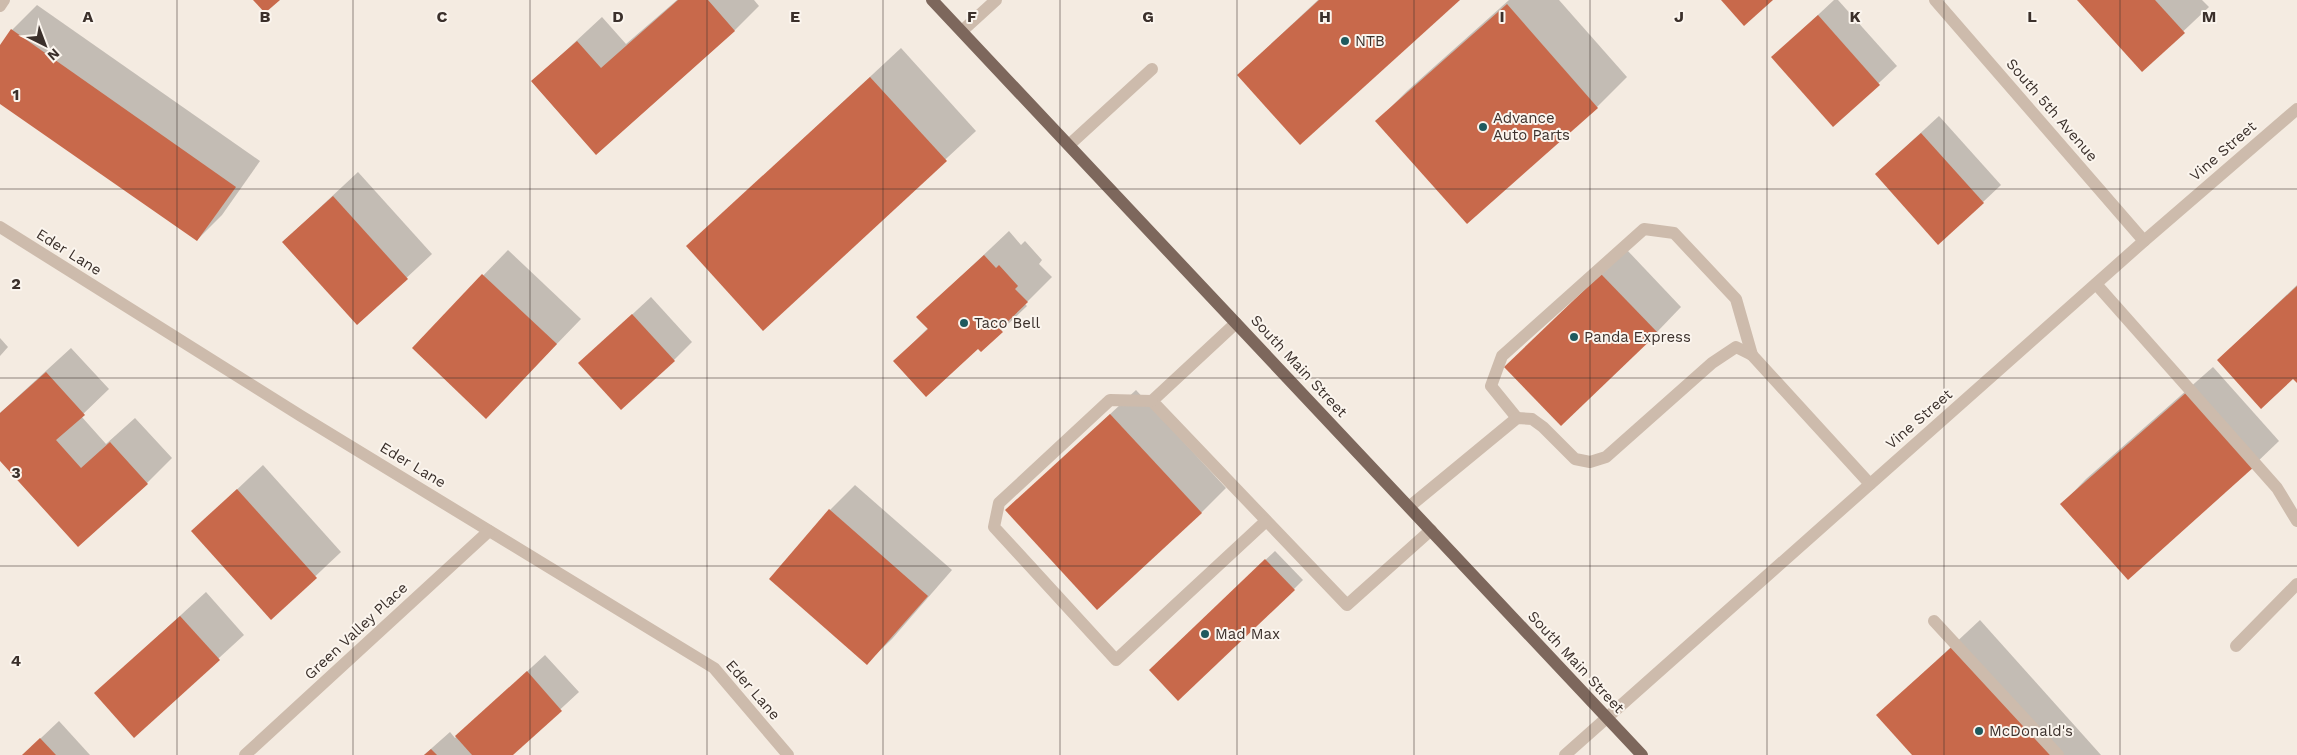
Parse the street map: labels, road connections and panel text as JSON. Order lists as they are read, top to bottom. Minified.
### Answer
{"streets":{"main road":["South Main Street"],"street":["South 5th Avenue","Vine Street","Eder Lane","Green Valley Place"]},"crossings":[["South 5th Avenue","Vine Street"],["Vine Street","South Main Street"],["Eder Lane","Green Valley Place"]],"places":["NTB","Advance Auto Parts","Taco Bell","Panda Express","Mad Max","McDonald's"],"north":"bottom right","grid":{"columns":["A","B","C","D","E","F","G","H","I","J","K","L","M"],"rows":["1","2","3","4"]}}
